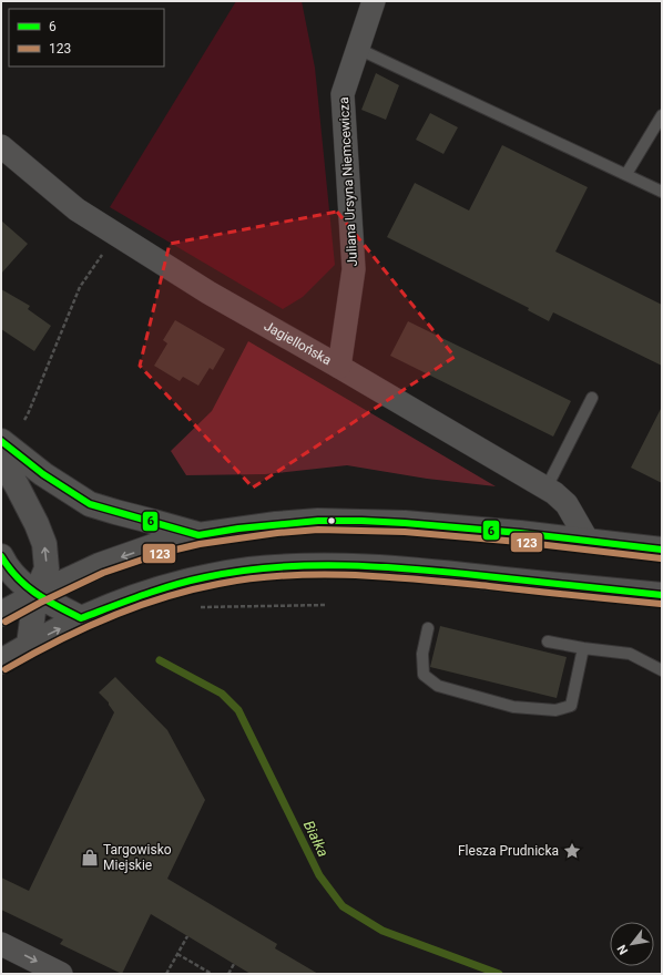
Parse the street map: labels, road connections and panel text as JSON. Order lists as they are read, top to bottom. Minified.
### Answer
{"streets":{"street":["Juliana Ursyna Niemcewicza","Jagiellońska"]},"crossings":[["Juliana Ursyna Niemcewicza","Jagiellońska"]],"water":["Białka"],"places":{"place":["Flesza Prudnicka"],"shop":["Targowisko Miejskie"]},"lines":["transit line 6","transit line 123"],"legend":["6","123"],"north":"bottom left"}
